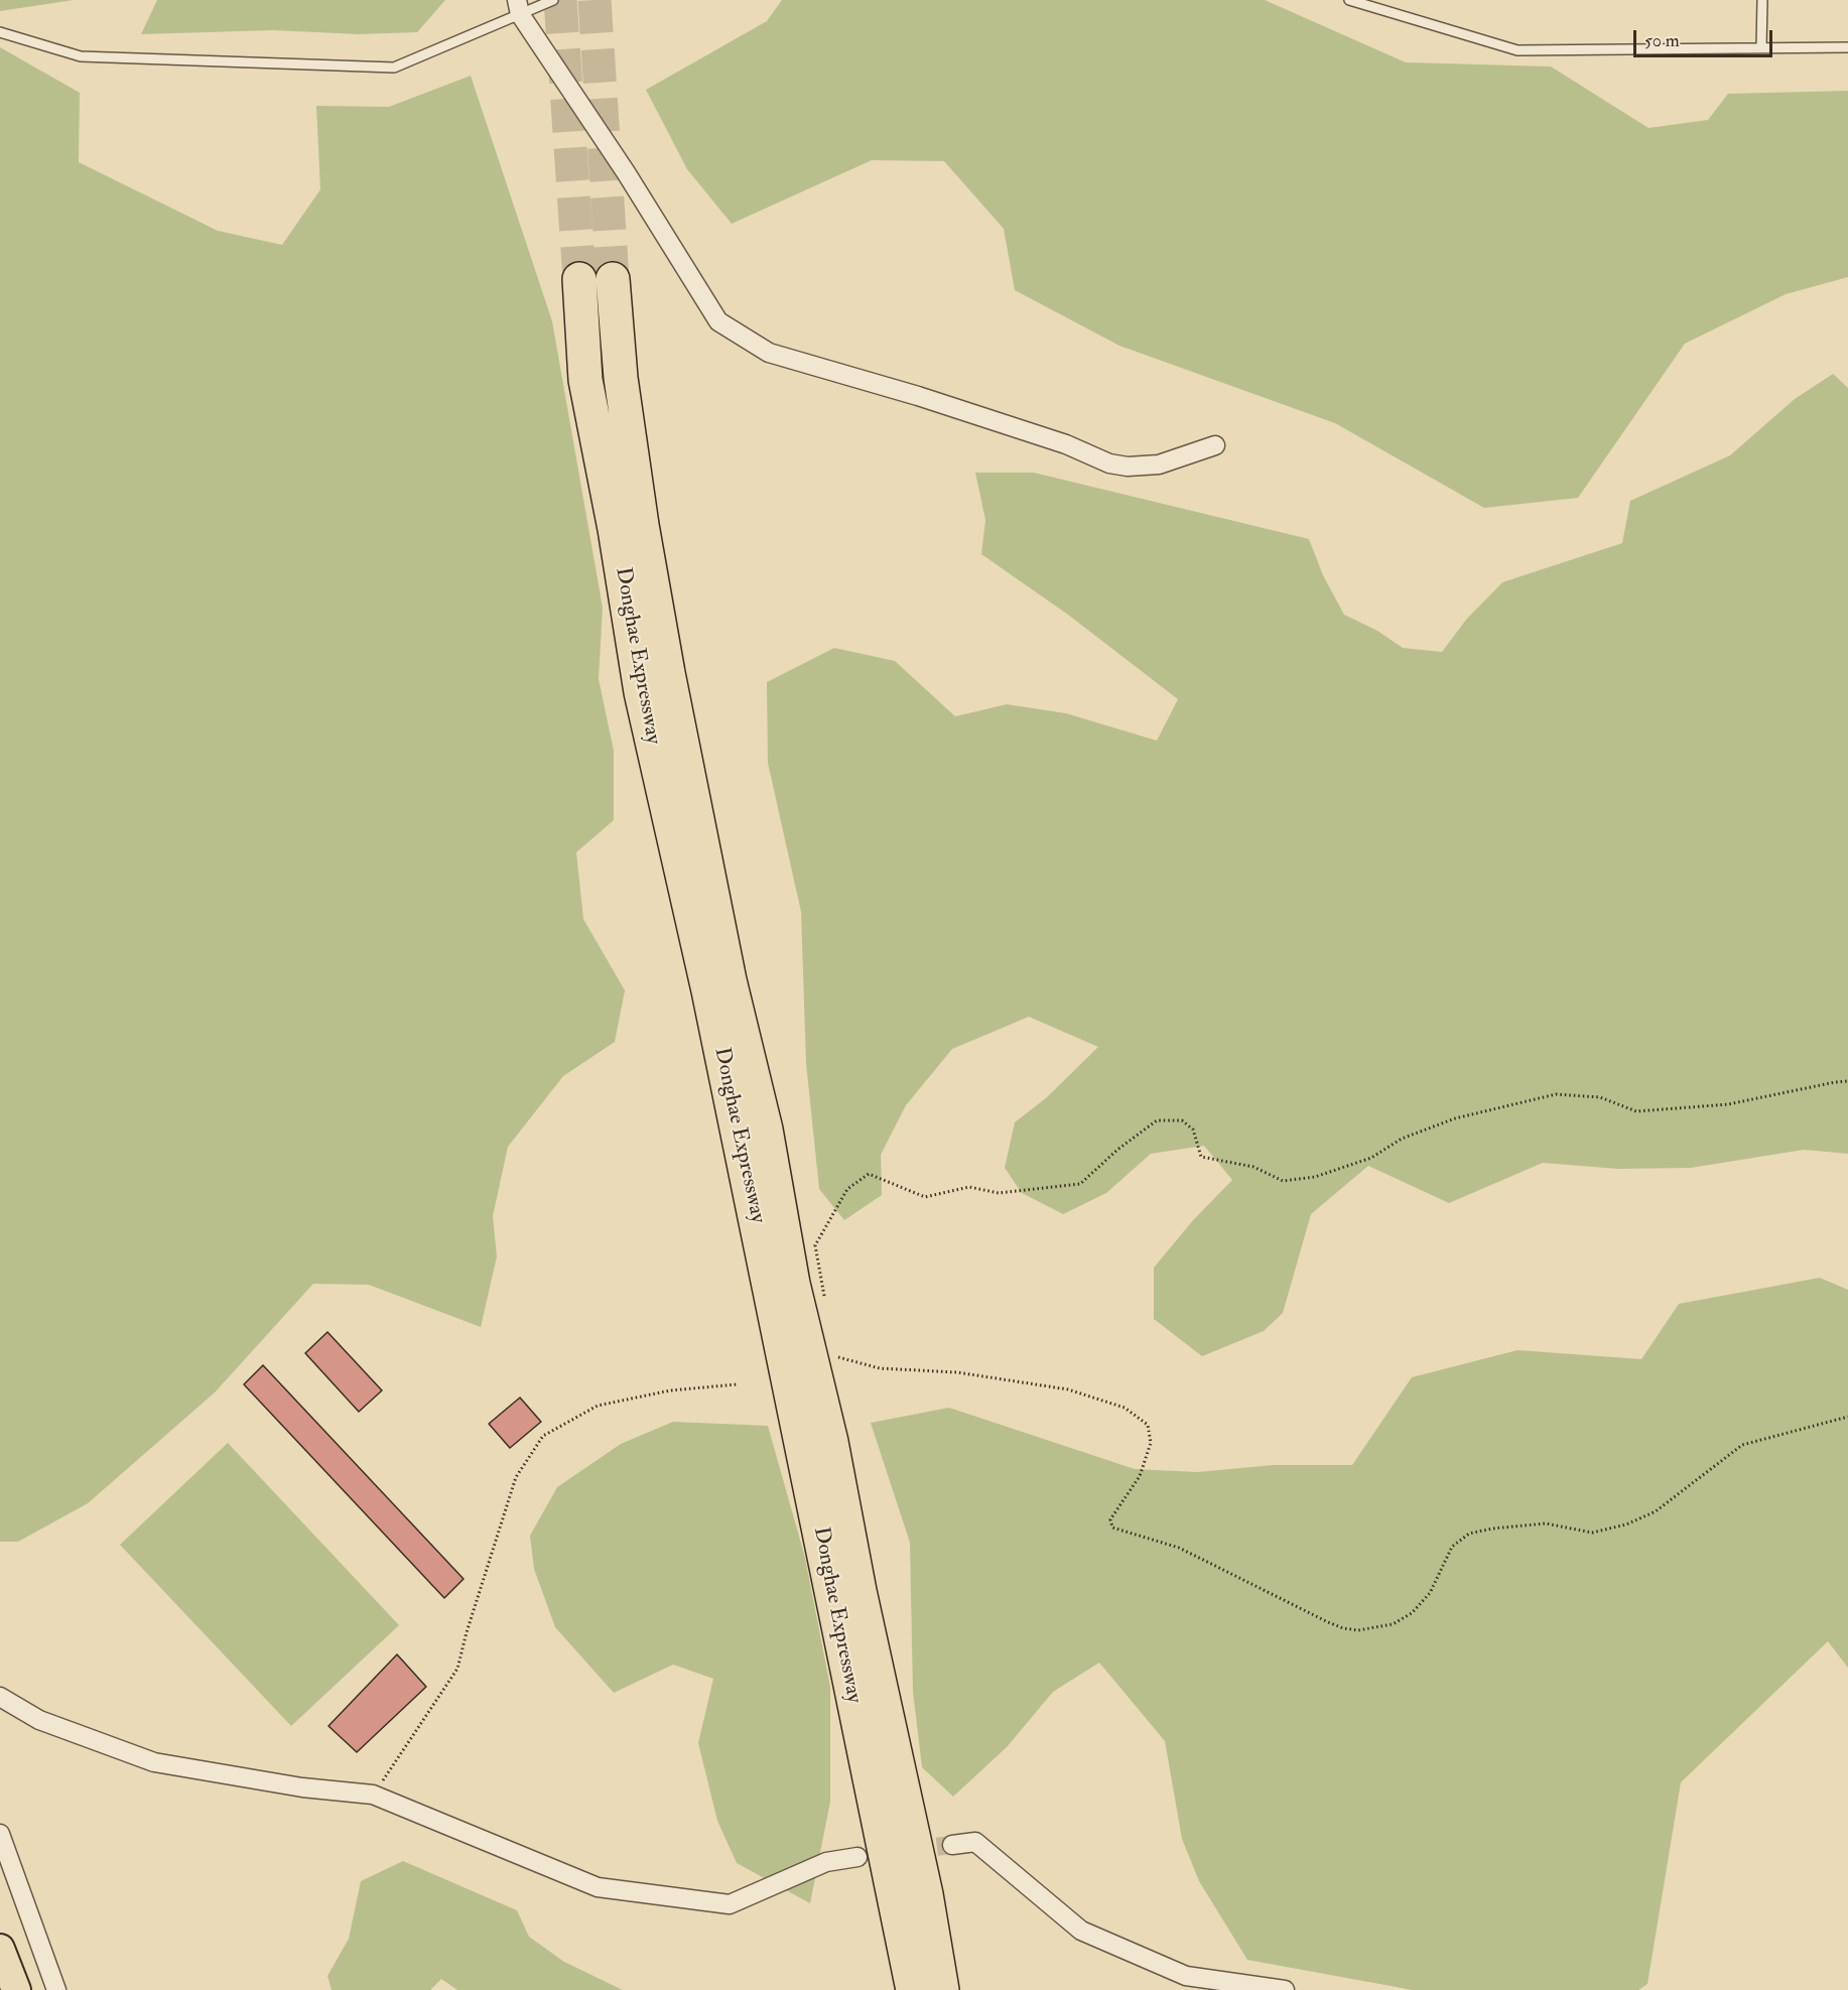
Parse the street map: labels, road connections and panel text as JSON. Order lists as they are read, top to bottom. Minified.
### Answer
{"streets":{"highway":["Donghae Expressway"]},"scale_bar":"50 m"}
